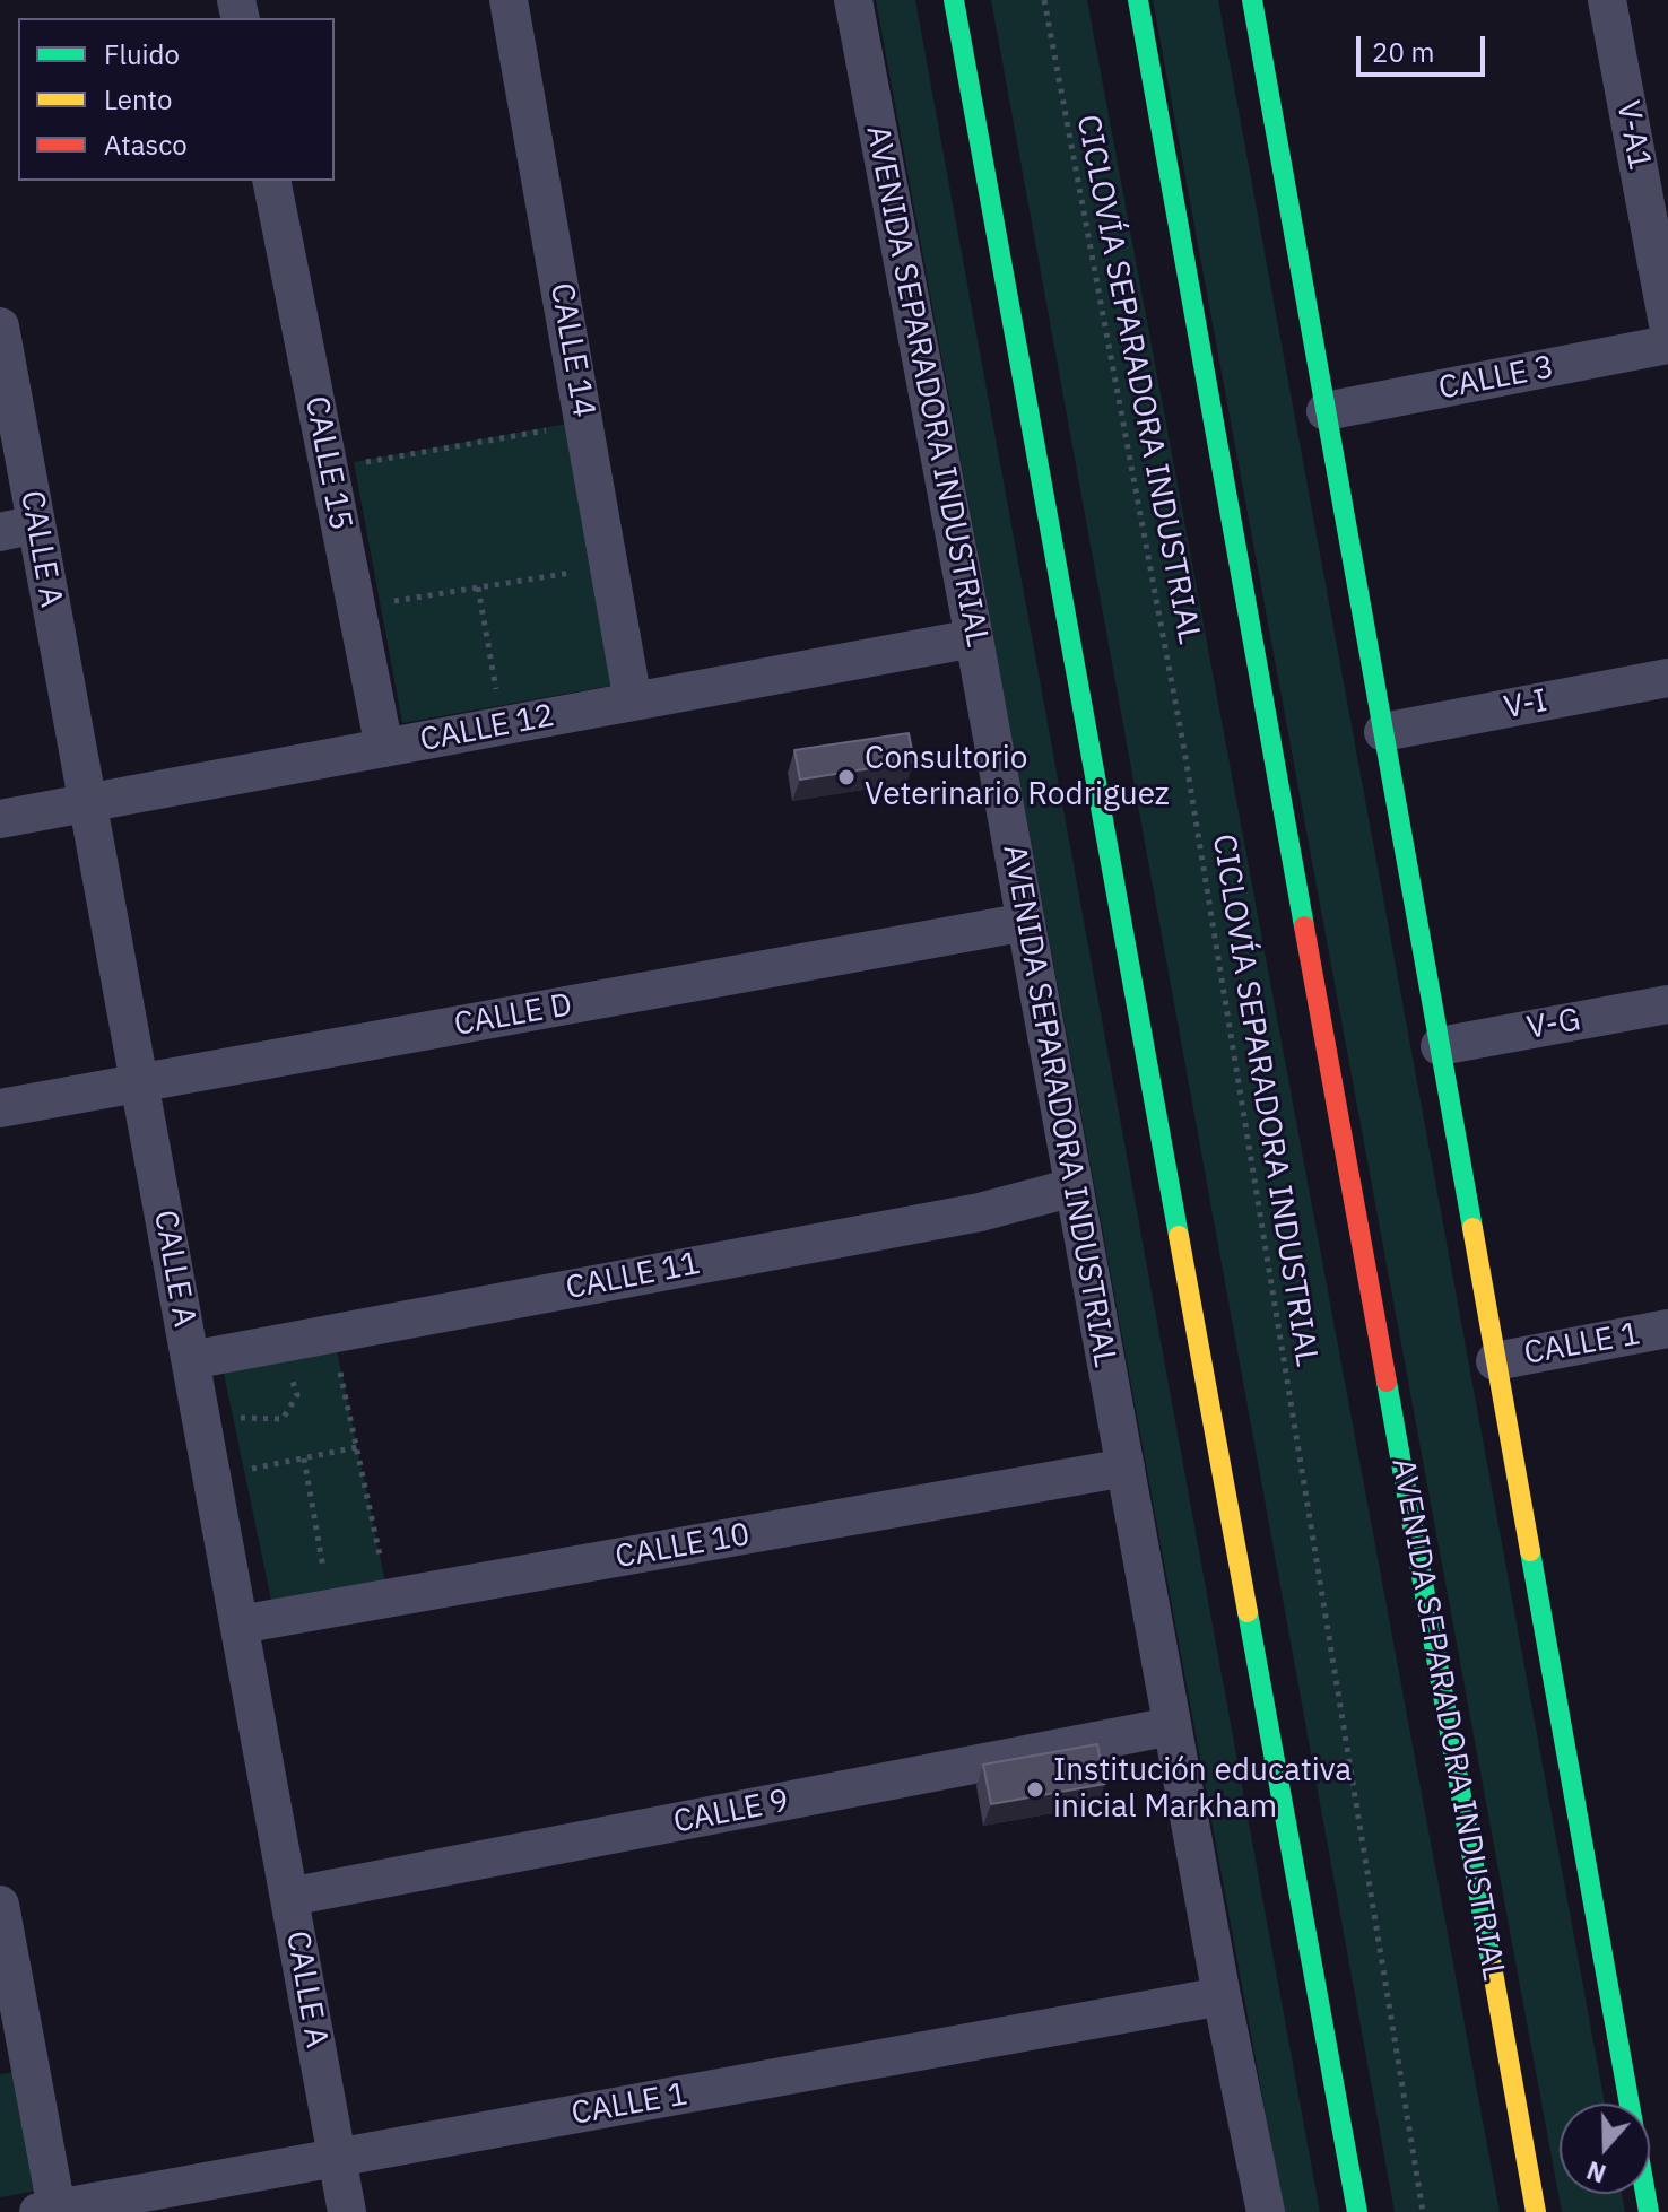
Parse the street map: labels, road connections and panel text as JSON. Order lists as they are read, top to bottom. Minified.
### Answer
{"streets":{"main road":["AVENIDA SEPARADORA INDUSTRIAL"],"street":["V-A1","CALLE 14","CALLE 3","CALLE 15","CALLE A","V-I","CALLE 12","CALLE D","V-G","CALLE 11","CALLE 1","CALLE 10","CALLE 9"],"path":["CICLOVÍA SEPARADORA INDUSTRIAL"]},"crossings":[["CALLE 14","CALLE 12"],["AVENIDA SEPARADORA INDUSTRIAL","CALLE 12"],["AVENIDA SEPARADORA INDUSTRIAL","CALLE D"],["AVENIDA SEPARADORA INDUSTRIAL","CALLE 11"],["AVENIDA SEPARADORA INDUSTRIAL","CALLE 1"],["AVENIDA SEPARADORA INDUSTRIAL","CALLE 10"],["AVENIDA SEPARADORA INDUSTRIAL","CALLE 9"],["CALLE 15","CALLE 12"],["CALLE A","CALLE 12"],["CALLE A","CALLE D"],["CALLE A","CALLE 11"],["CALLE A","CALLE 1"],["CALLE A","CALLE 10"],["CALLE A","CALLE 9"]],"places":["Consultorio Veterinario Rodriguez","Institución educativa inicial Markham"],"legend":["Fluido","Lento","Atasco"],"scale_bar":"20 m","north":"bottom"}
